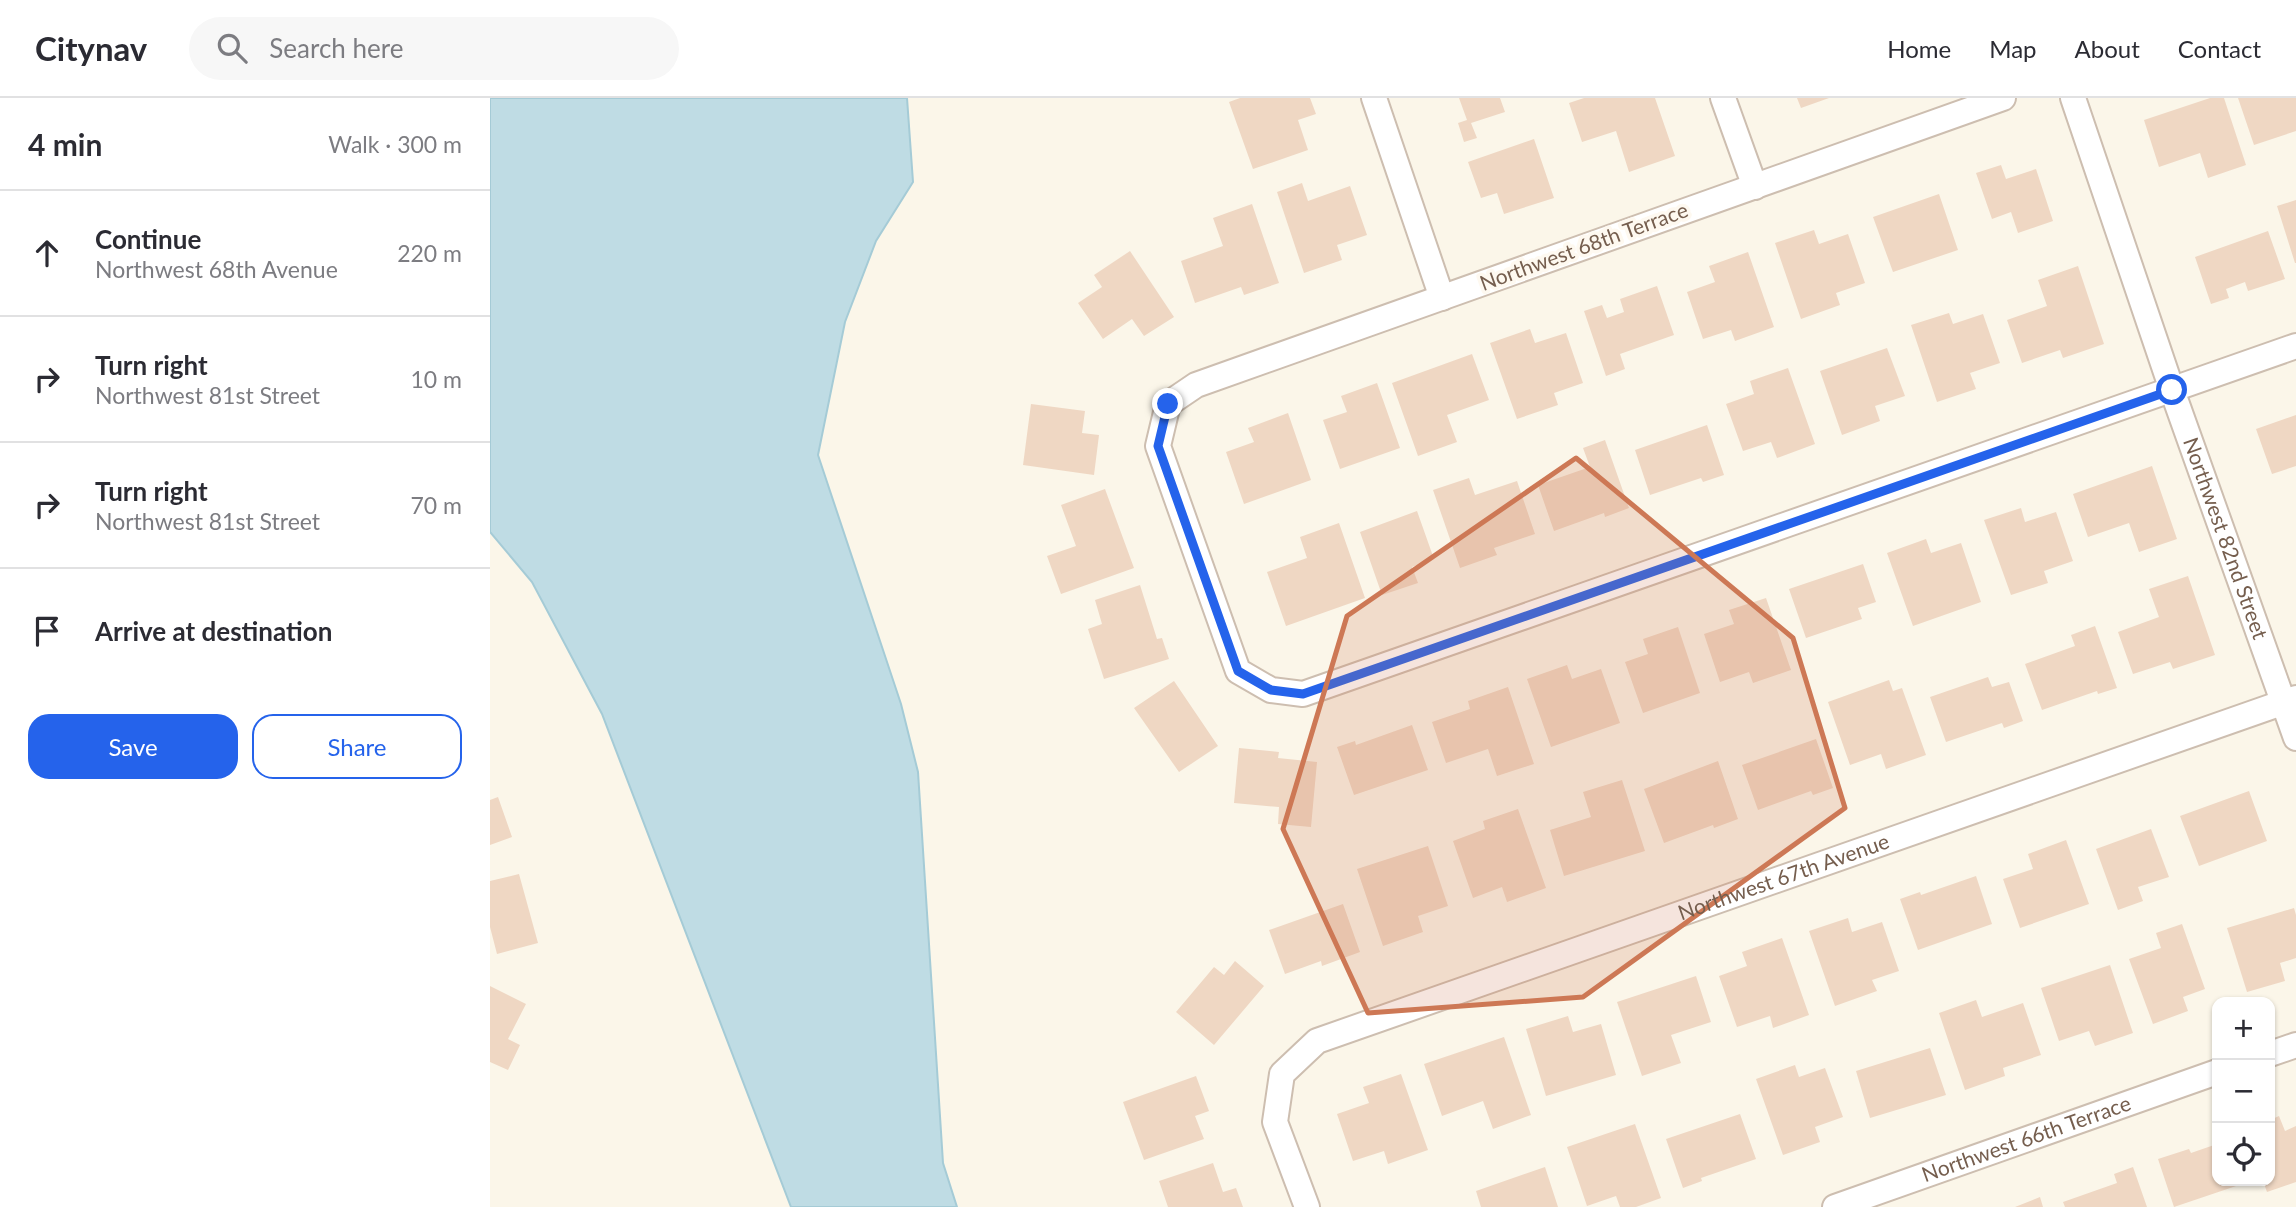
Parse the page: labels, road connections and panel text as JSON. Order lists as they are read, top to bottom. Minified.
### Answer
{"streets":{"street":["Northwest 68th Terrace","Northwest 82nd Street","Northwest 67th Avenue","Northwest 66th Terrace"]},"crossings":[["Northwest 68th Terrace","Northwest 82nd Street"],["Northwest 82nd Street","Northwest 67th Avenue"]],"page":{"header":"Citynav","search":"Search here","nav":["Home","Map","About","Contact"],"heading":["4 min","Walk · 300 m"],"list":[["Continue","Northwest 68th Avenue","220 m"],["Turn right","Northwest 81st Street","10 m"],["Turn right","Northwest 81st Street","70 m"],"Arrive at destination"],"buttons":["Save","Share"],"map_buttons":["+","−"]}}
